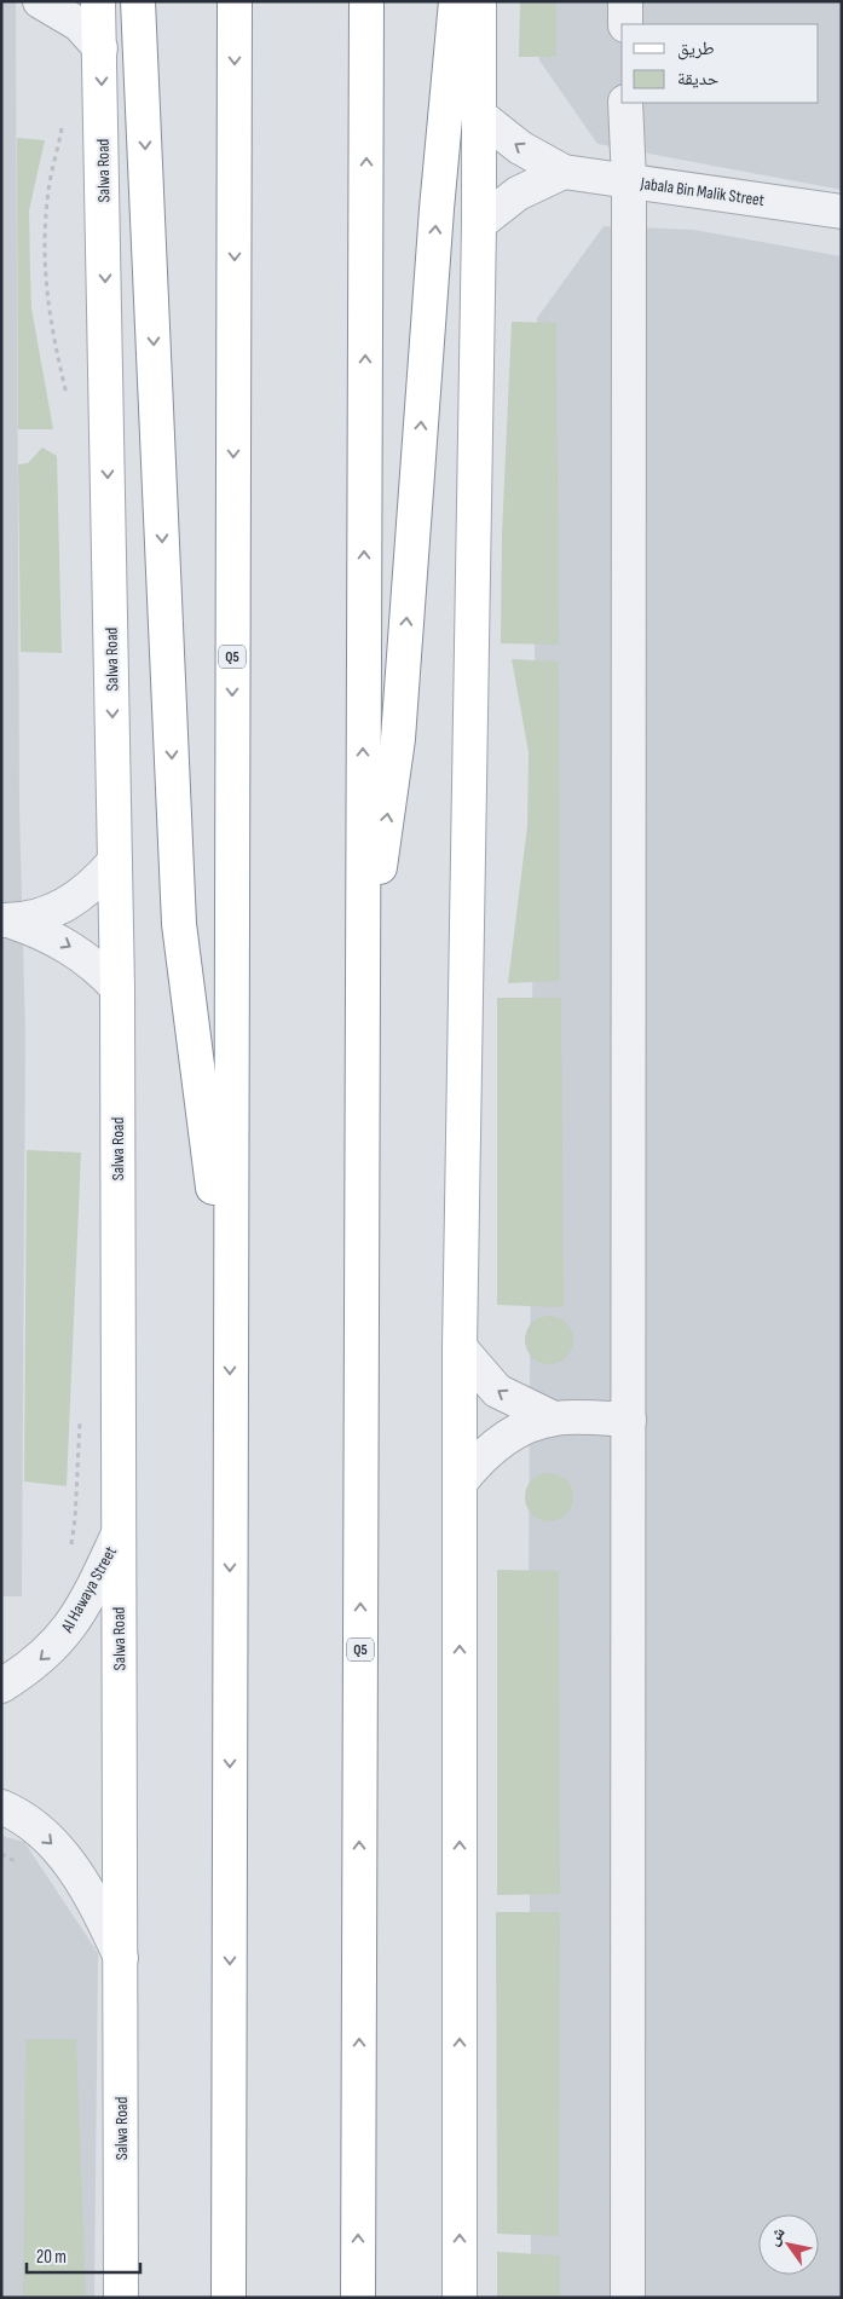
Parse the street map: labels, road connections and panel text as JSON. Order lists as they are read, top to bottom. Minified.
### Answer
{"streets":{"main road":["Salwa Road","Q5"],"street":["Jabala Bin Malik Street","Al Hawaya Street"]},"crossings":[["Salwa Road","Al Hawaya Street"]],"one_way":["Al Hawaya Street"],"legend":["طريق","حديقة"],"scale_bar":"20 m","north":"top left"}
